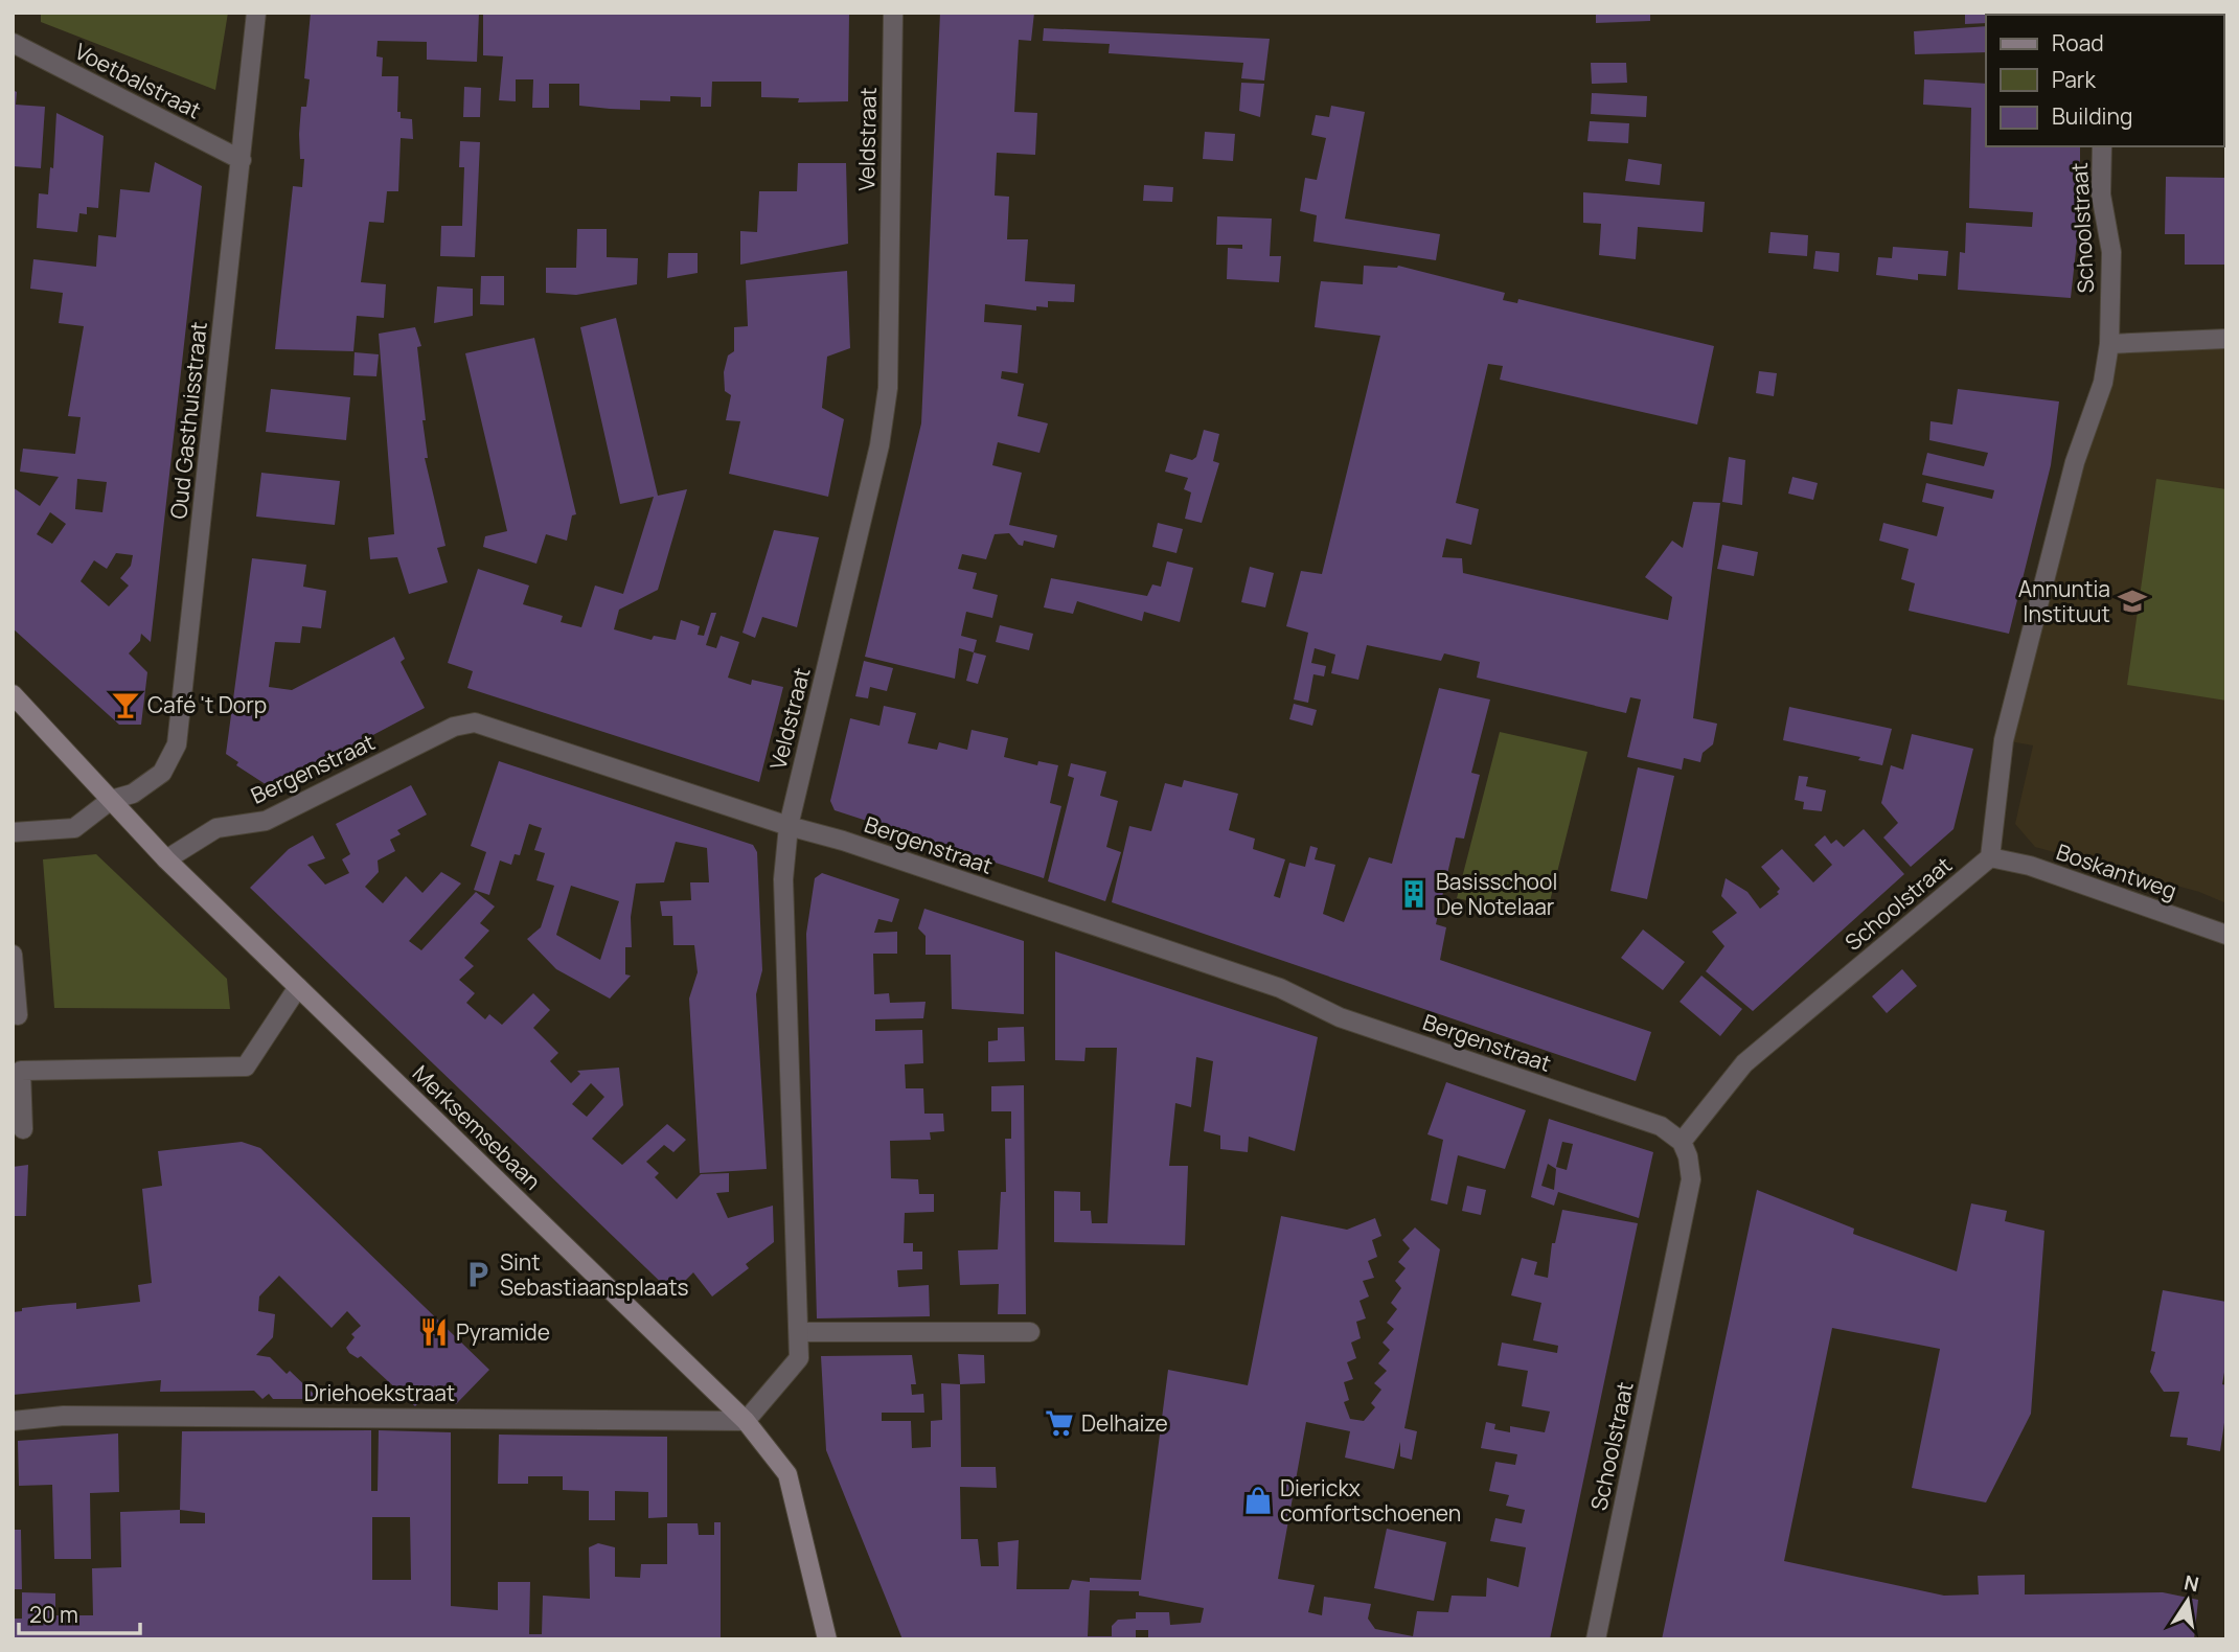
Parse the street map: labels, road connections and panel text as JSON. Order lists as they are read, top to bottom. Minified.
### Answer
{"streets":{"main road":["Merksemsebaan"],"street":["Voetbalstraat","Veldstraat","Schoolstraat","Oud Gasthuisstraat","Bergenstraat","Boskantweg","Driehoekstraat"]},"crossings":[["Voetbalstraat","Oud Gasthuisstraat"],["Veldstraat","Bergenstraat"],["Veldstraat","Merksemsebaan"],["Veldstraat","Driehoekstraat"],["Schoolstraat","Bergenstraat"],["Schoolstraat","Boskantweg"],["Oud Gasthuisstraat","Merksemsebaan"],["Bergenstraat","Merksemsebaan"],["Merksemsebaan","Driehoekstraat"]],"places":{"school or university":["Annuntia Instituut"],"bar":["Café 't Dorp"],"building":["Basisschool De Notelaar"],"parking":["Sint Sebastiaansplaats"],"restaurant":["Pyramide"],"supermarket":["Delhaize"],"shop":["Dierickx comfortschoenen"]},"legend":["Road","Park","Building"],"scale_bar":"20 m","north":"top"}
